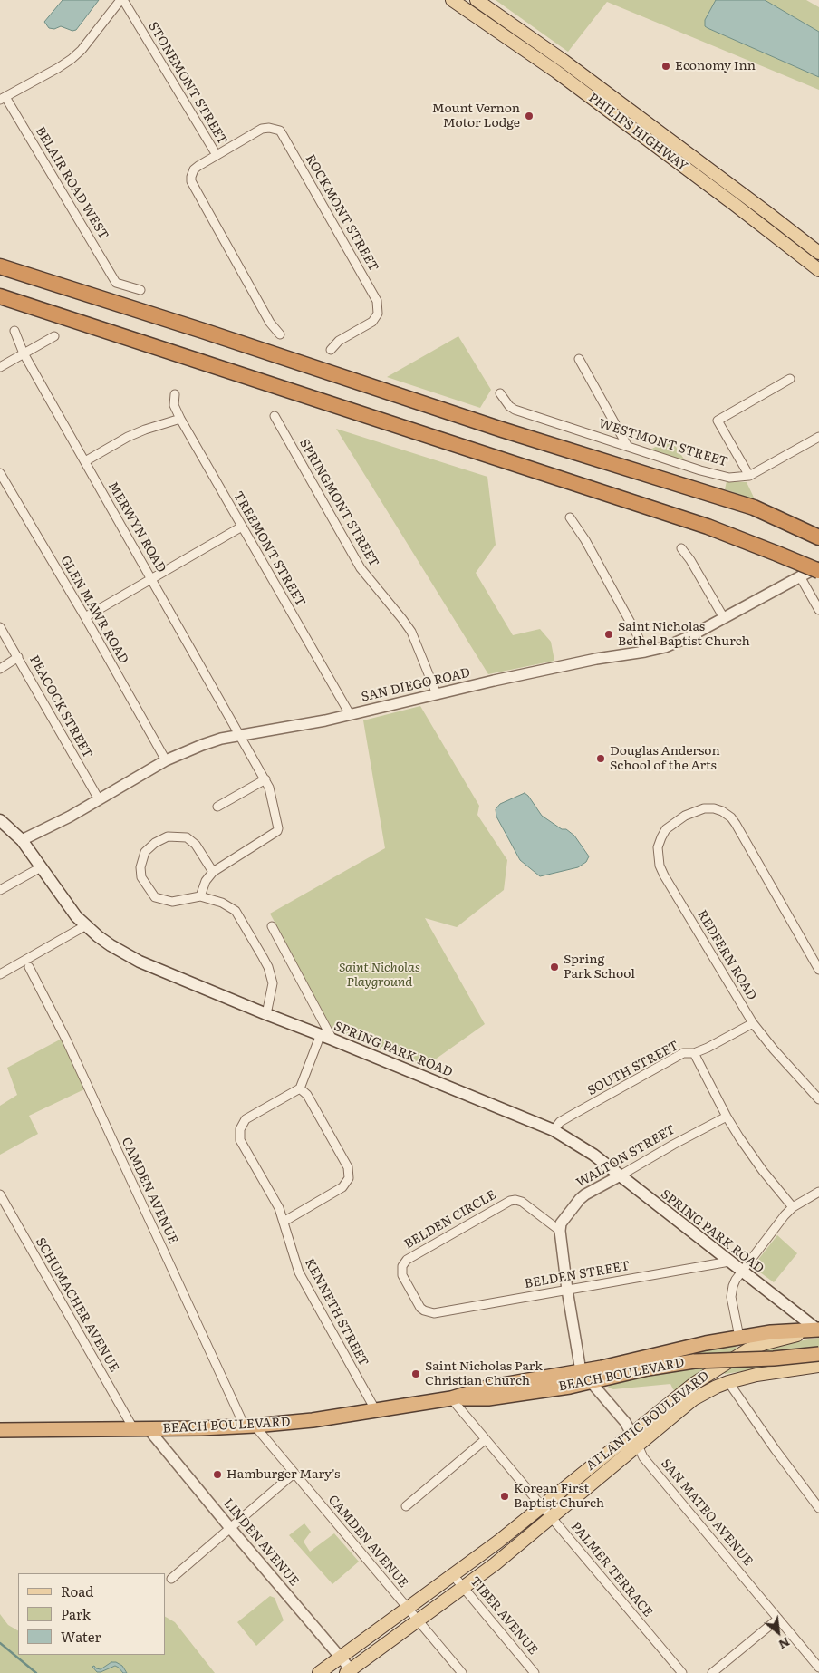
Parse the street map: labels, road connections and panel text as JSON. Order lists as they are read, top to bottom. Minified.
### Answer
{"streets":{"highway":["BEACH BOULEVARD"],"main road":["PHILIPS HIGHWAY","SPRING PARK ROAD","ATLANTIC BOULEVARD","SAN MATEO AVENUE"],"street":["STONEMONT STREET","BELAIR ROAD WEST","ROCKMONT STREET","WESTMONT STREET","SPRINGMONT STREET","MERWYN ROAD","TREEMONT STREET","GLEN MAWR ROAD","SAN DIEGO ROAD","PEACOCK STREET","REDFERN ROAD","SOUTH STREET","WALTON STREET","CAMDEN AVENUE","BELDEN CIRCLE","BELDEN STREET","SCHUMACHER AVENUE","KENNETH STREET","LINDEN AVENUE","PALMER TERRACE","TIBER AVENUE"]},"crossings":[["STONEMONT STREET","ROCKMONT STREET"],["SPRINGMONT STREET","SAN DIEGO ROAD"],["MERWYN ROAD","SAN DIEGO ROAD"],["TREEMONT STREET","SAN DIEGO ROAD"],["GLEN MAWR ROAD","SAN DIEGO ROAD"],["SAN DIEGO ROAD","PEACOCK STREET"],["SAN DIEGO ROAD","SPRING PARK ROAD"],["REDFERN ROAD","SOUTH STREET"],["SPRING PARK ROAD","SOUTH STREET"],["SPRING PARK ROAD","WALTON STREET"],["SPRING PARK ROAD","BELDEN STREET"],["SPRING PARK ROAD","BEACH BOULEVARD"],["WALTON STREET","BELDEN CIRCLE"],["CAMDEN AVENUE","BEACH BOULEVARD"],["CAMDEN AVENUE","ATLANTIC BOULEVARD"],["BELDEN CIRCLE","BELDEN STREET"],["SCHUMACHER AVENUE","BEACH BOULEVARD"],["KENNETH STREET","BEACH BOULEVARD"],["BEACH BOULEVARD","ATLANTIC BOULEVARD"],["BEACH BOULEVARD","SAN MATEO AVENUE"],["BEACH BOULEVARD","LINDEN AVENUE"],["BEACH BOULEVARD","PALMER TERRACE"],["ATLANTIC BOULEVARD","SAN MATEO AVENUE"],["ATLANTIC BOULEVARD","LINDEN AVENUE"],["ATLANTIC BOULEVARD","PALMER TERRACE"],["ATLANTIC BOULEVARD","TIBER AVENUE"]],"parks":["Saint Nicholas Playground"],"places":["Economy Inn","Mount Vernon Motor Lodge","Saint Nicholas Bethel Baptist Church","Douglas Anderson School of the Arts","Spring Park School","Saint Nicholas Park Christian Church","Hamburger Mary's","Korean First Baptist Church"],"legend":["Road","Park","Water"],"north":"bottom right"}
